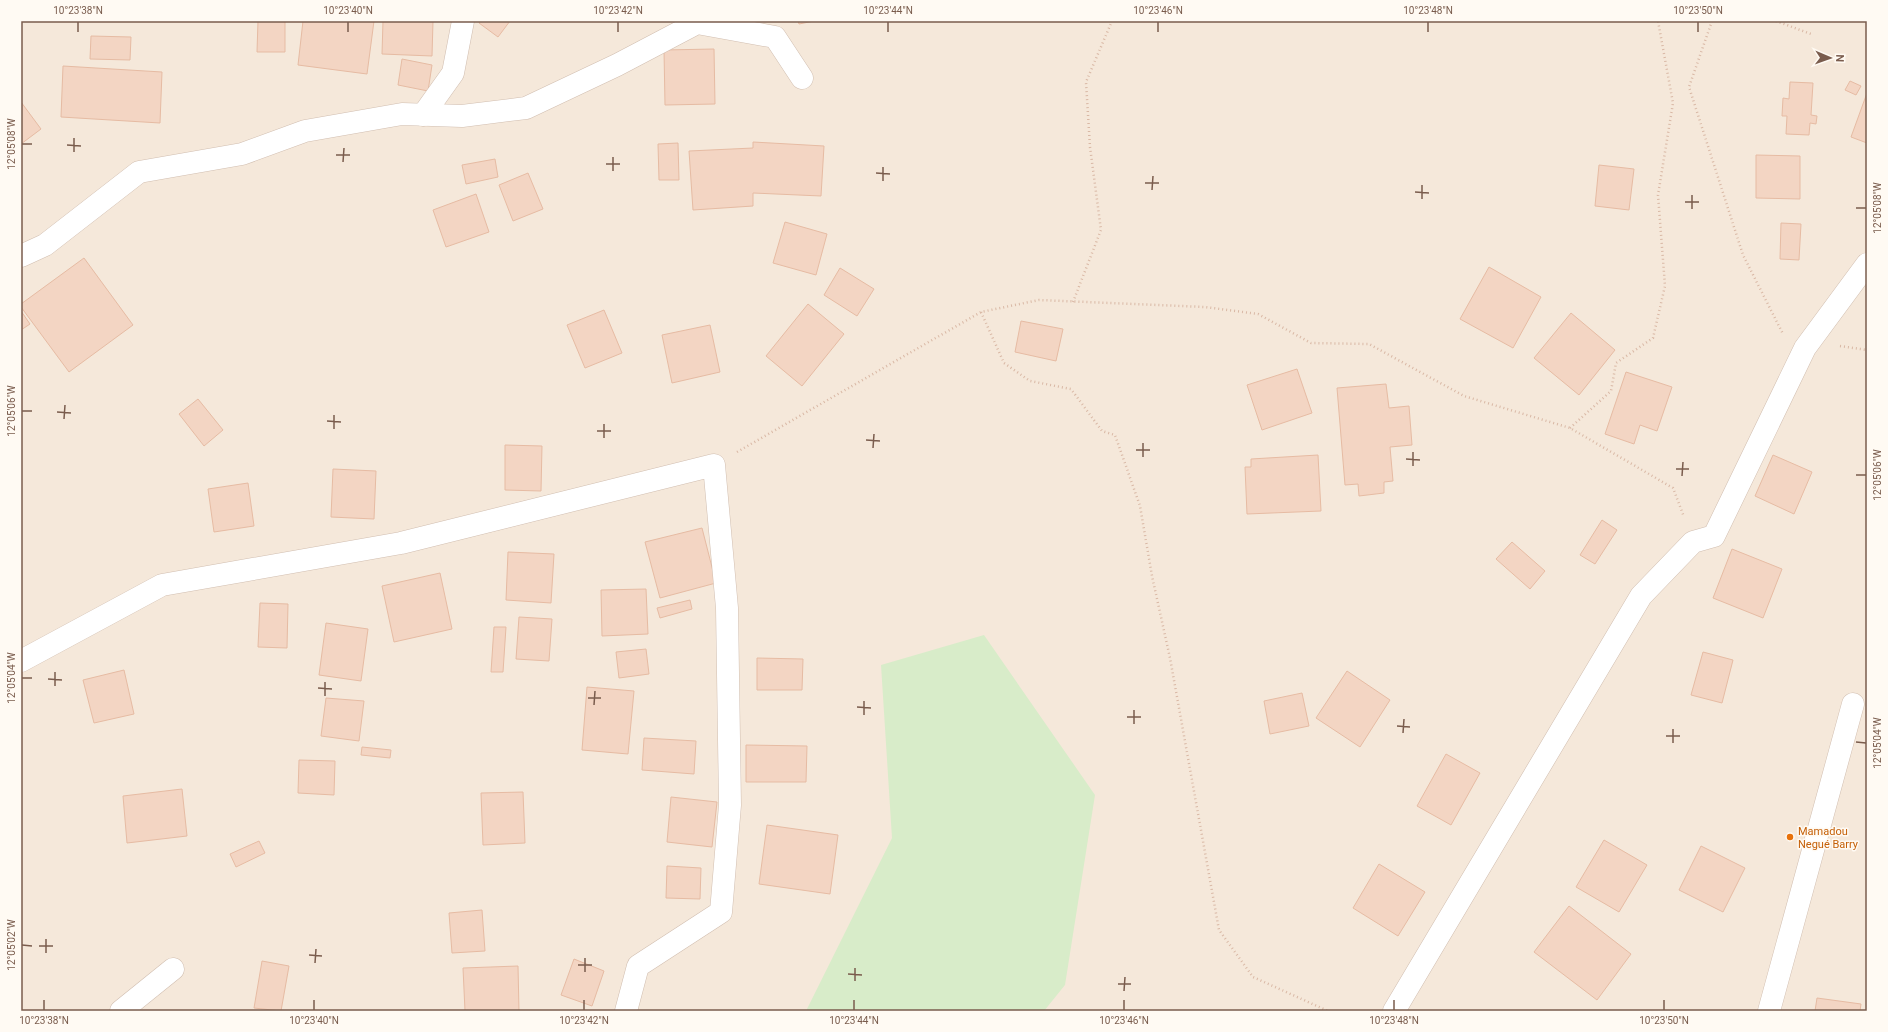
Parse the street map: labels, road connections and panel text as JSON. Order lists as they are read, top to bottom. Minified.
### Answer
{"places":["Mamadou Negué Barry"],"north":"right","coordinates":["10°23'38\"N","10°23'40\"N","10°23'42\"N","10°23'44\"N","10°23'46\"N","10°23'48\"N","10°23'50\"N","12°05'08\"W","12°05'06\"W","12°05'04\"W","12°05'02\"W"]}
